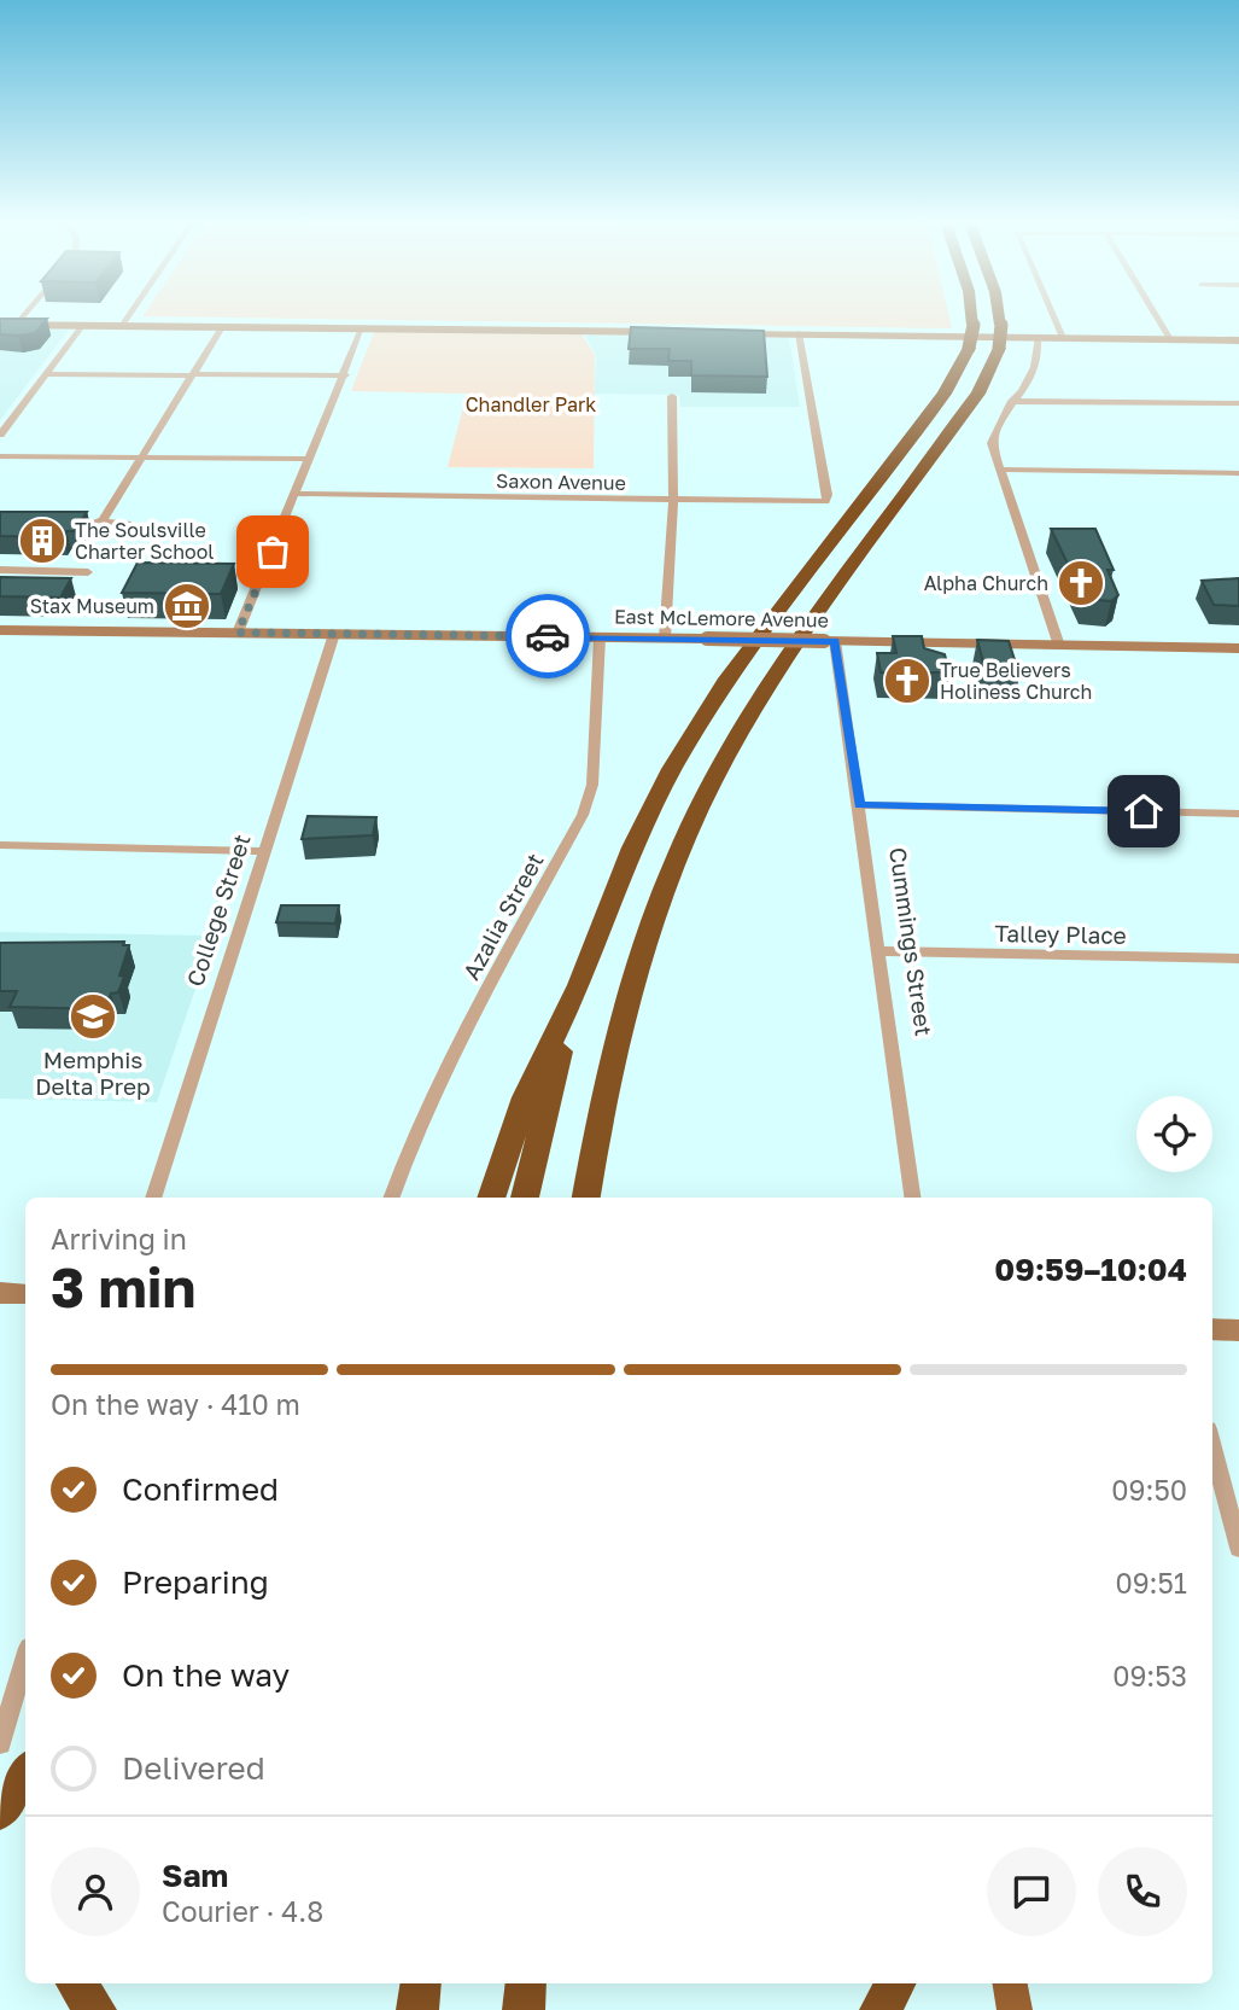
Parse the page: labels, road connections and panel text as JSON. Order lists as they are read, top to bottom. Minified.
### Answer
{"streets":{"street":["Saxon Avenue","East McLemore Avenue","College Street","Azalia Street","Talley Place","Cummings Street"]},"crossings":[["East McLemore Avenue","College Street"],["East McLemore Avenue","Azalia Street"],["East McLemore Avenue","Cummings Street"],["Talley Place","Cummings Street"]],"parks":["Chandler Park"],"places":{"building":["The Soulsville Charter School"],"church":["Alpha Church","True Believers Holiness Church"],"museum":["Stax Museum"],"school or university":["Memphis Delta Prep"]},"page":{"heading":["3 min","Arriving in","09:59–10:04"],"panel":["Sam","Courier · 4.8"],"bar":"On the way · 410 m","list":[["Confirmed","09:50"],["Preparing","09:51"],["On the way","09:53"],"Delivered"]}}
